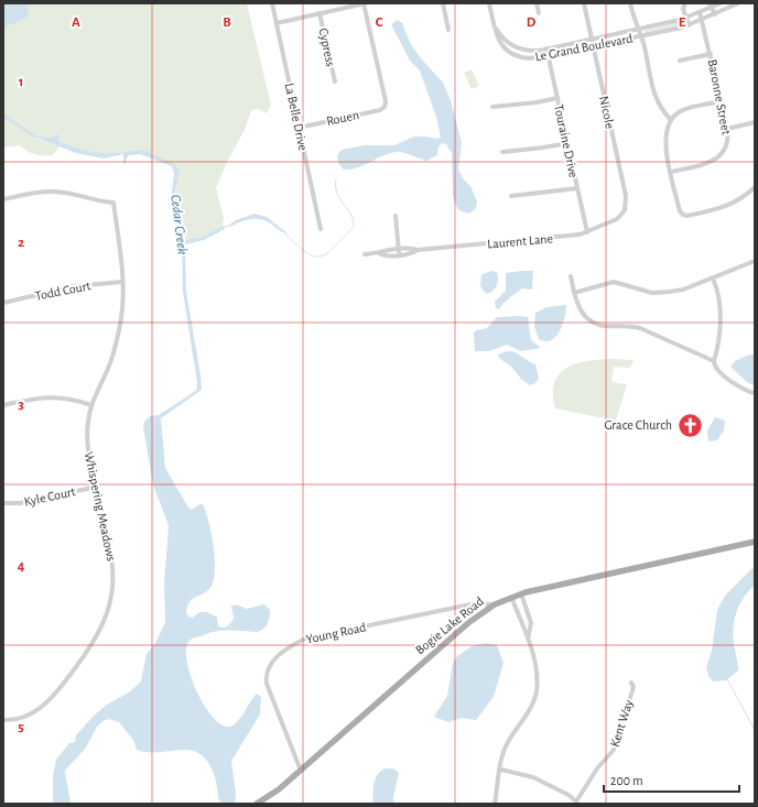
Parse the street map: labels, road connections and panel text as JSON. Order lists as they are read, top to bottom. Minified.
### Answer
{"streets":{"main road":["Bogie Lake Road"],"street":["Cypress","Le Grand Boulevard","Baronne Street","Nicole","La Belle Drive","Rouen","Touraine Drive","Laurent Lane","Todd Court","Kyle Court","Whispering Meadows","Young Road","Kent Way"]},"crossings":[["Le Grand Boulevard","Baronne Street"],["Le Grand Boulevard","Nicole"],["Le Grand Boulevard","Touraine Drive"],["Nicole","Laurent Lane"],["La Belle Drive","Rouen"],["Touraine Drive","Laurent Lane"],["Todd Court","Whispering Meadows"],["Kyle Court","Whispering Meadows"],["Bogie Lake Road","Young Road"]],"water":["Cedar Creek"],"places":{"church":["Grace Church"]},"scale_bar":"200 m","grid":{"columns":["A","B","C","D","E"],"rows":["1","2","3","4","5"]}}
